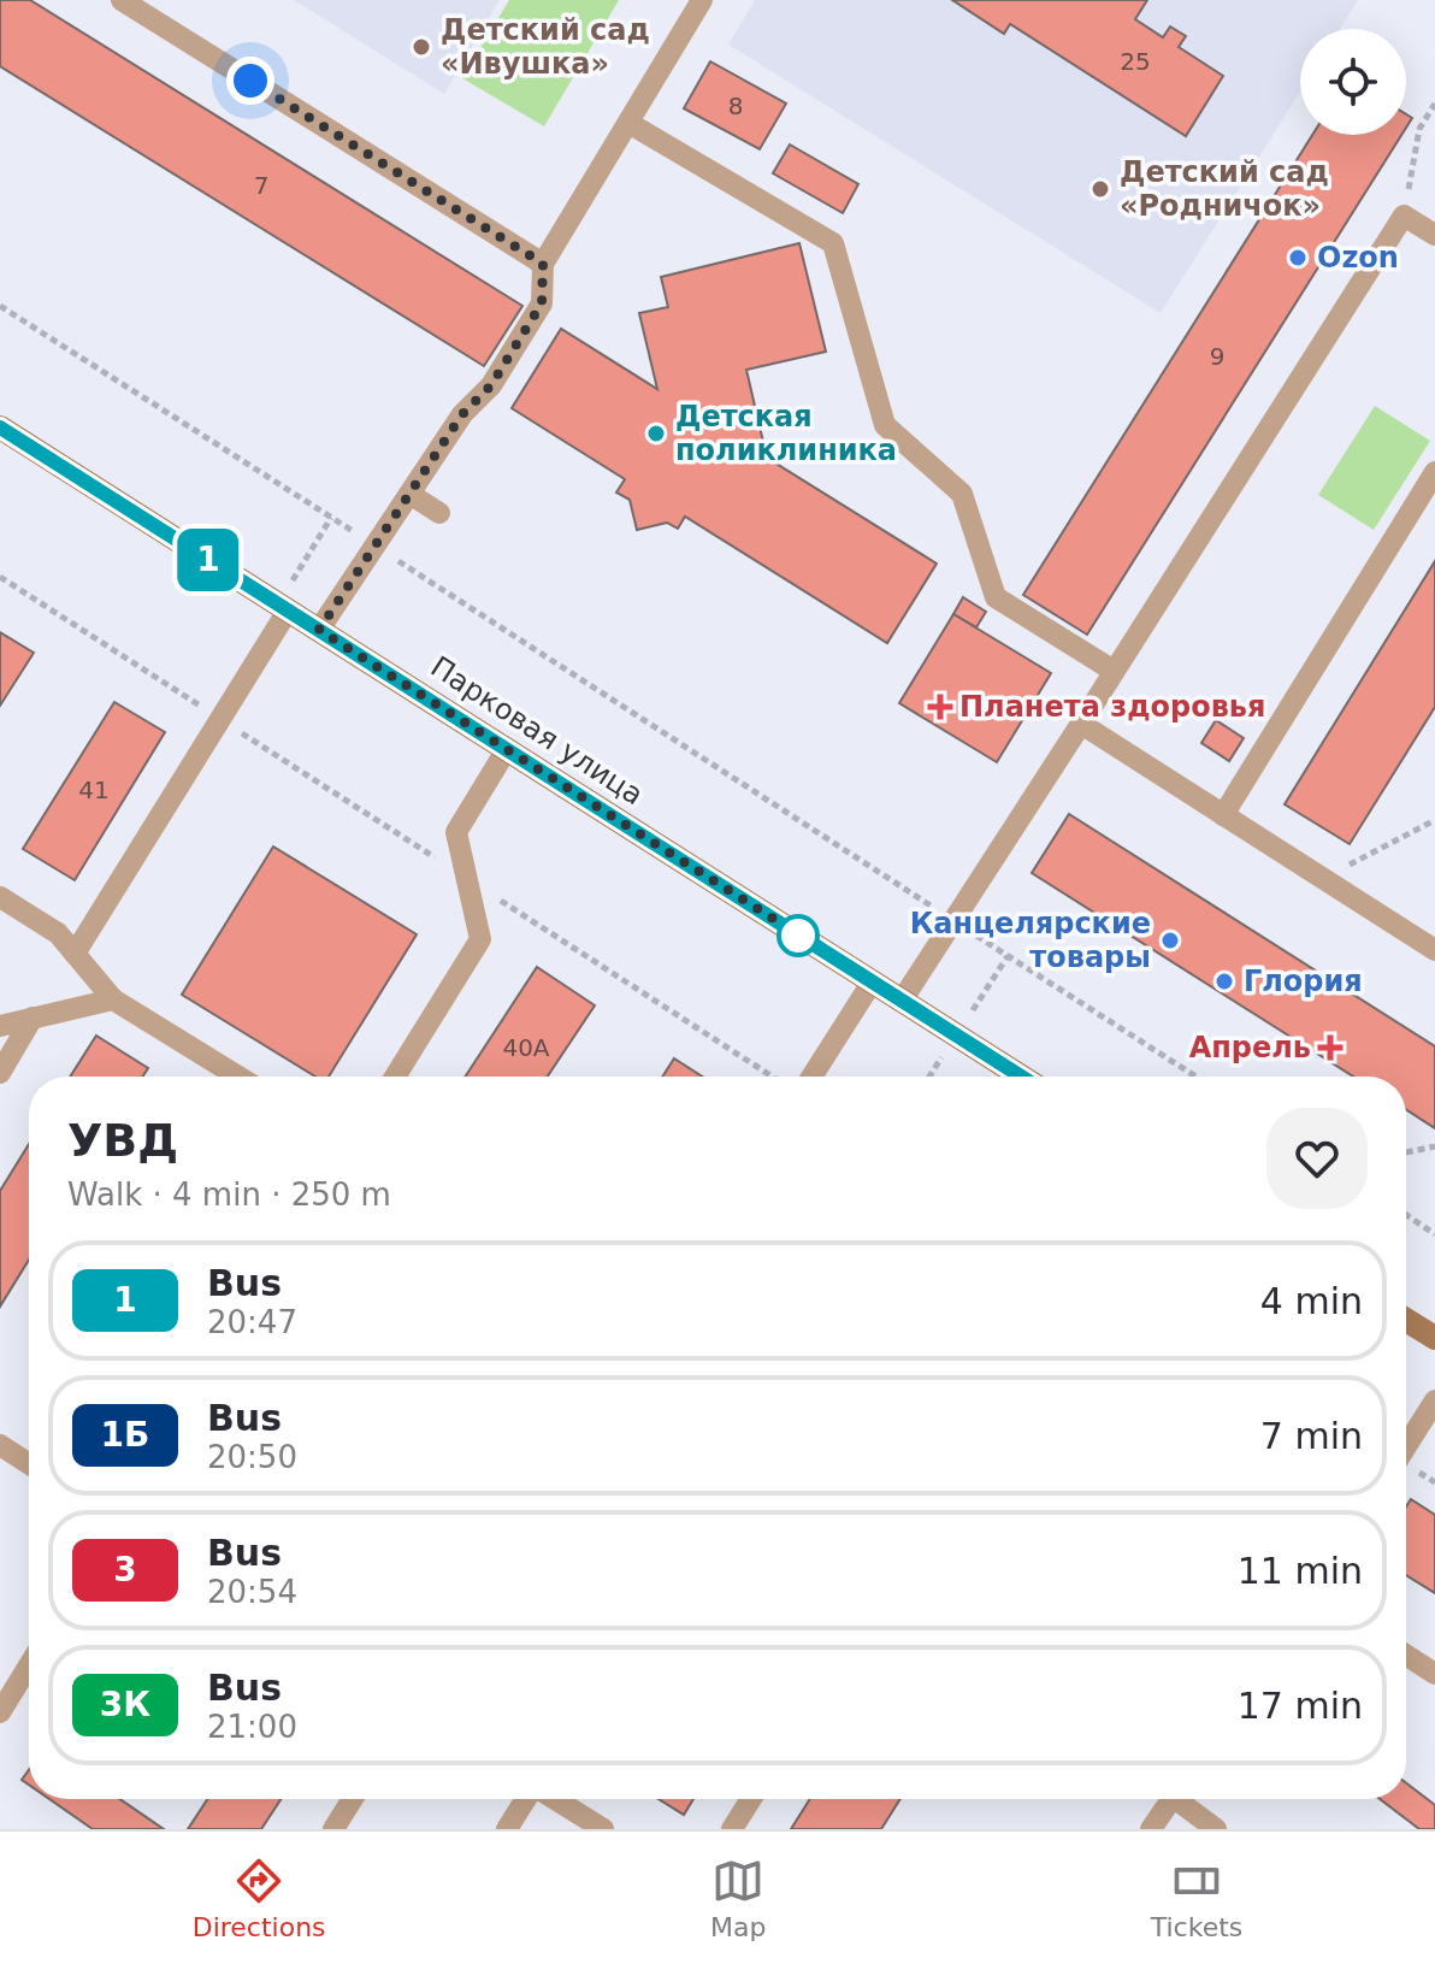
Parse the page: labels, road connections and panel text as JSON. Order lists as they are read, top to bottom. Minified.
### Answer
{"streets":{"main road":["Парковая улица"]},"places":{"other":["Детский сад «Ивушка»","Детский сад «Родничок»","Ozon","Детская поликлиника","Канцелярские товары","Глория"],"health":["Планета здоровья","Апрель"]},"lines":["bus line 1"],"house_numbers":["25","8","7","9","41","40А"],"page":{"on_map":"1","heading":["УВД","Walk · 4 min · 250 m"],"list":[{"mark":"1","name":"Bus","note":"20:47","value":"4 min"},{"mark":"1Б","name":"Bus","note":"20:50","value":"7 min"},{"mark":"3","name":"Bus","note":"20:54","value":"11 min"},{"mark":"3К","name":"Bus","note":"21:00","value":"17 min"}],"tabs":["Directions","Map","Tickets"]}}
